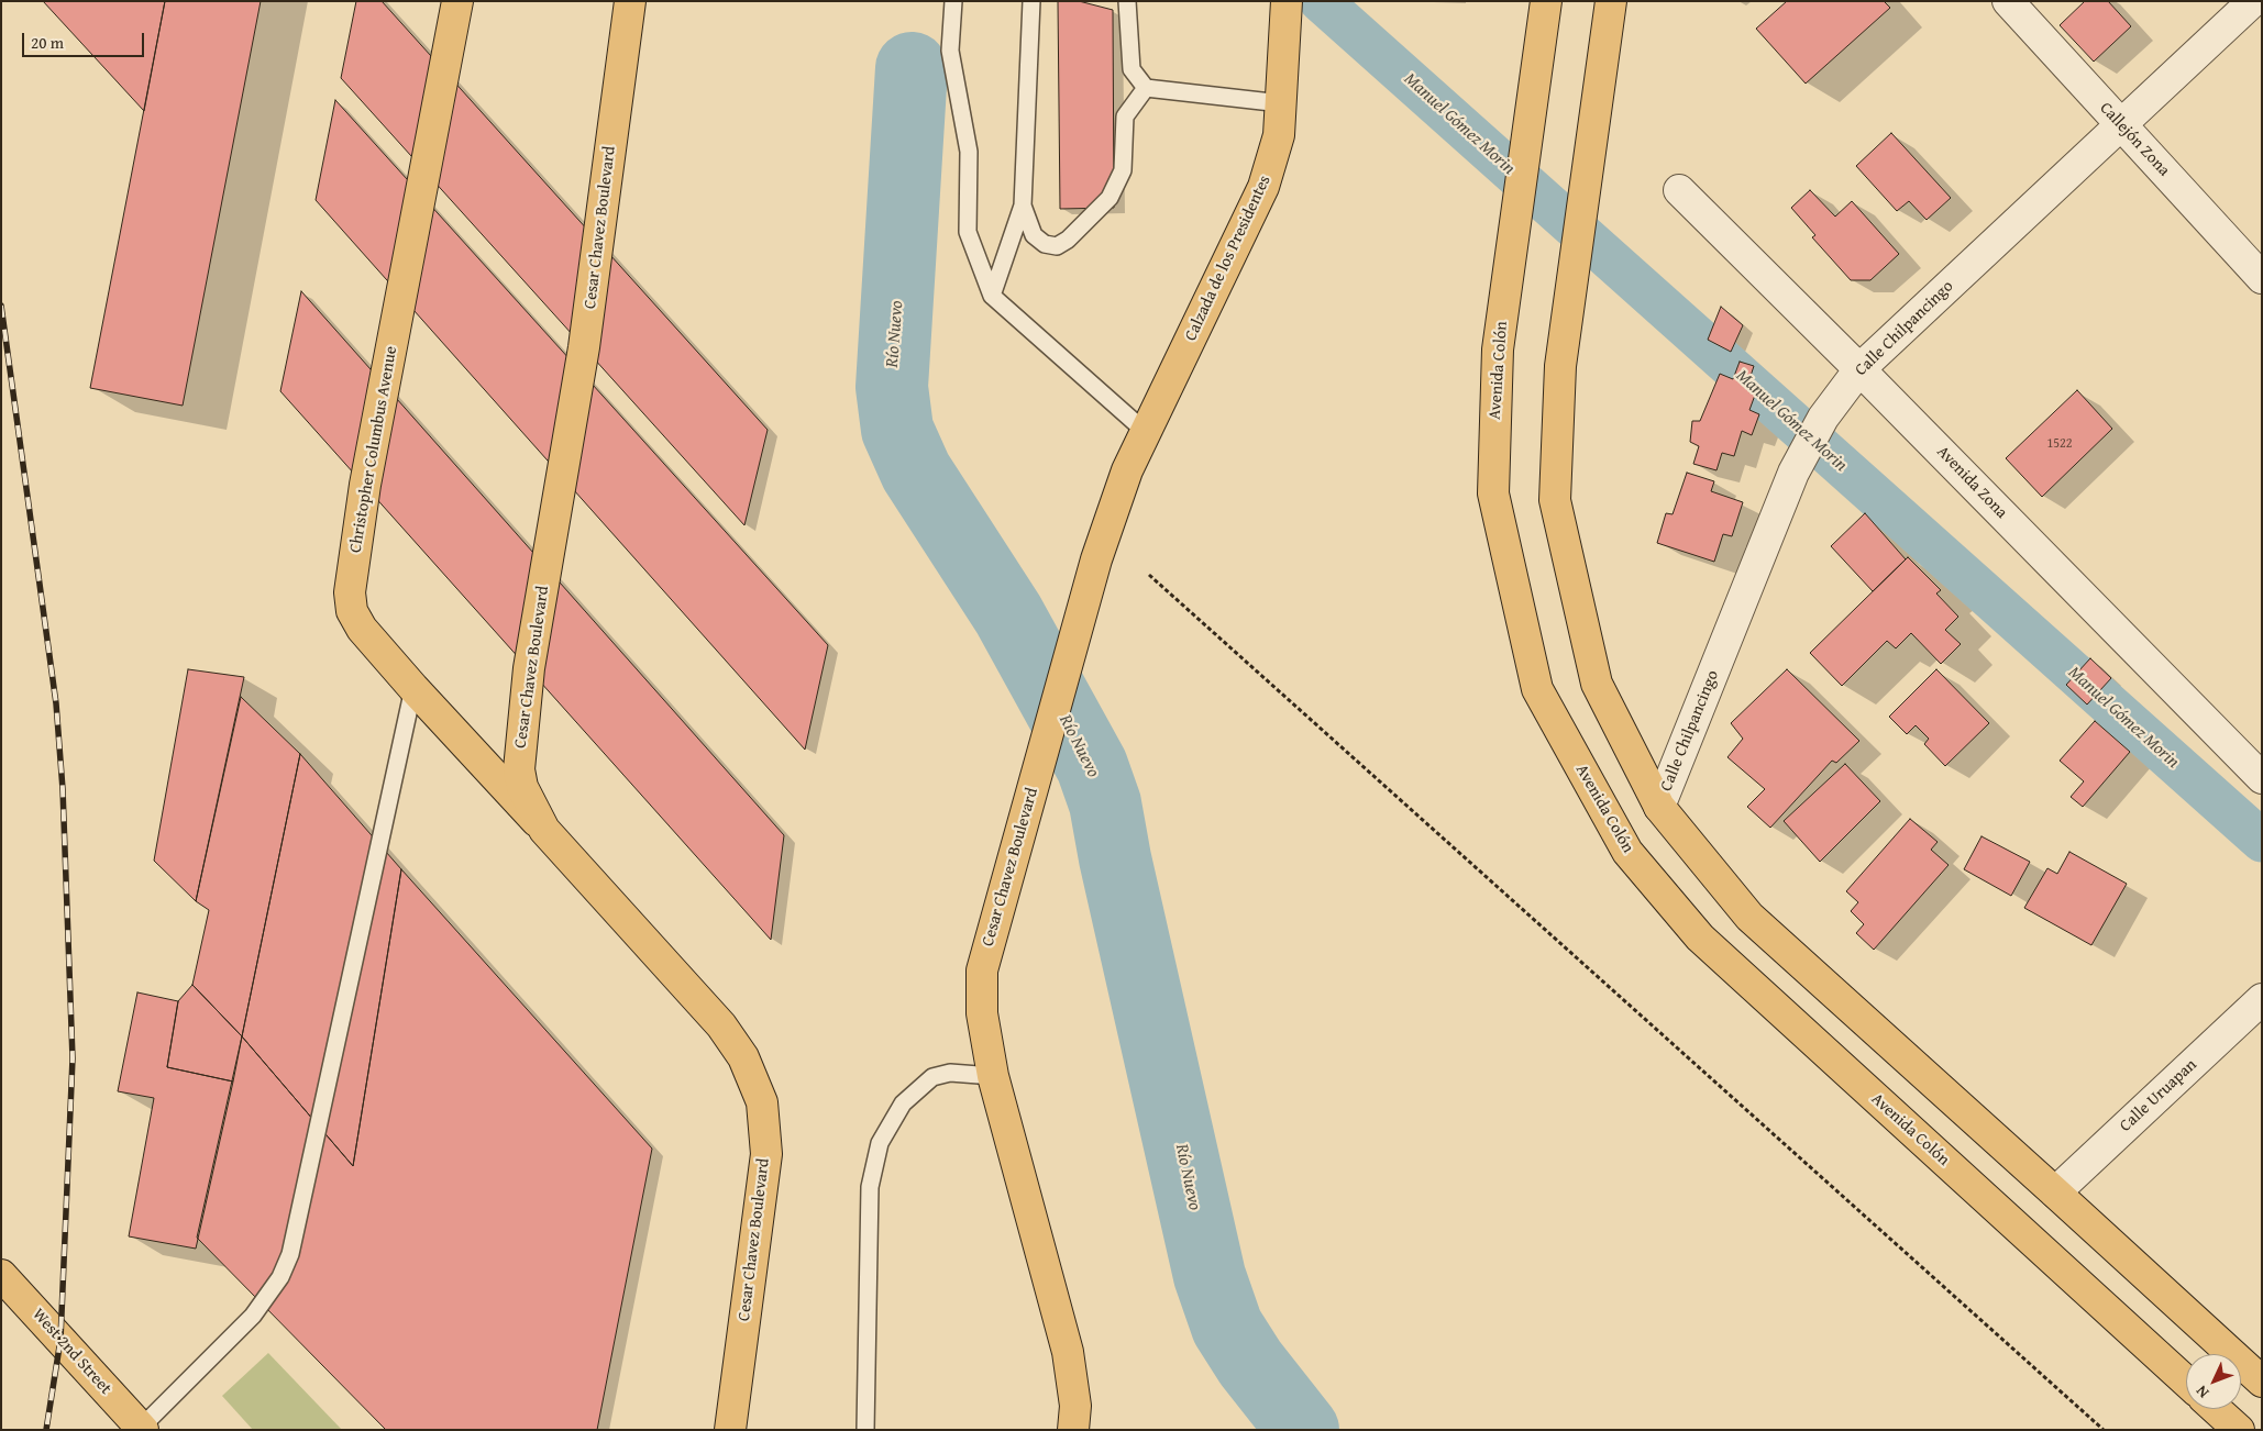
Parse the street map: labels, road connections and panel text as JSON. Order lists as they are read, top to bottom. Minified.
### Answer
{"streets":{"main road":["Cesar Chavez Boulevard","Calzada de los Presidentes","Avenida Colón","Christopher Columbus Avenue","West 2nd Street"],"street":["Callejón Zona","Calle Chilpancingo","Avenida Zona","Calle Uruapan"]},"crossings":[["Callejón Zona","Calle Chilpancingo"],["Cesar Chavez Boulevard","Calzada de los Presidentes"],["Cesar Chavez Boulevard","Christopher Columbus Avenue"],["Calle Chilpancingo","Avenida Zona"]],"water":["Manuel Gómez Morin","Río Nuevo"],"house_numbers":["1522"],"scale_bar":"20 m","north":"bottom left"}
